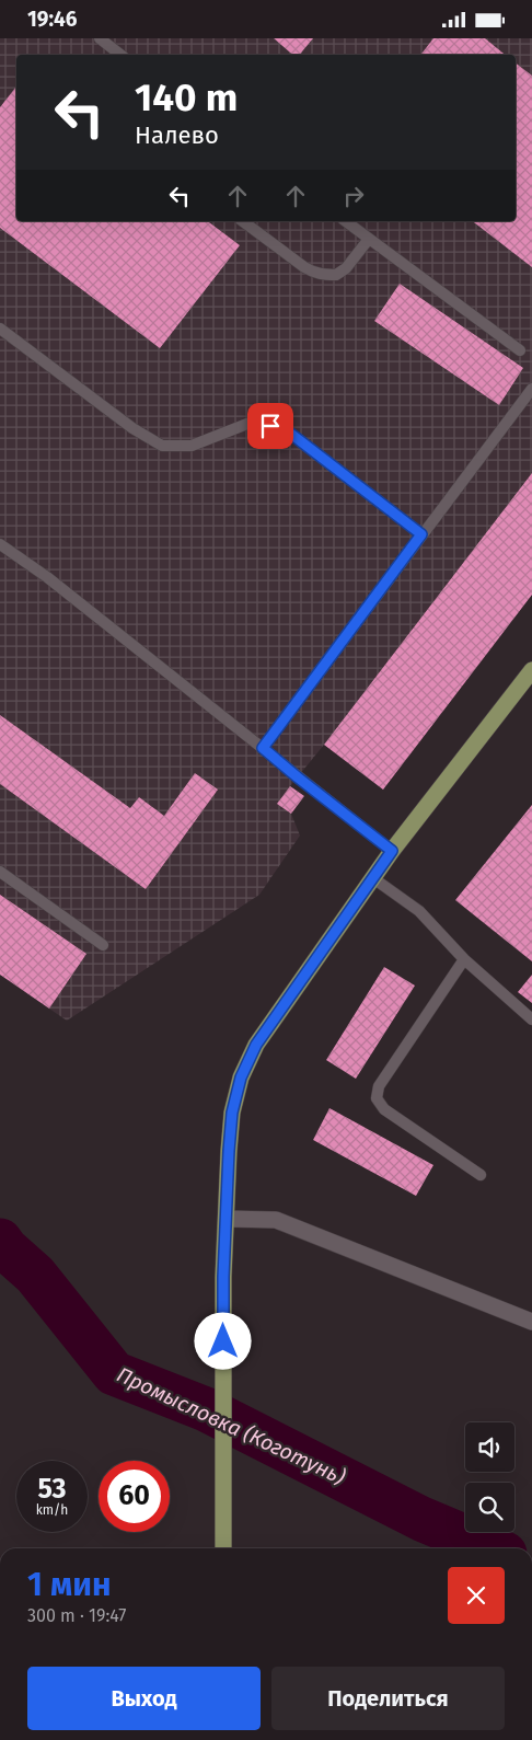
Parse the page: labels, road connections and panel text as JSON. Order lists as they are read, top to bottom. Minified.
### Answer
{"water":["Промысловка (Коготунь)"],"page":{"status":"19:46","turn":["140 m","Налево"],"speed":"53 km/h","limit":"60","heading":["1 мин","300 m · 19:47"],"buttons":["Выход","Поделиться"]}}
